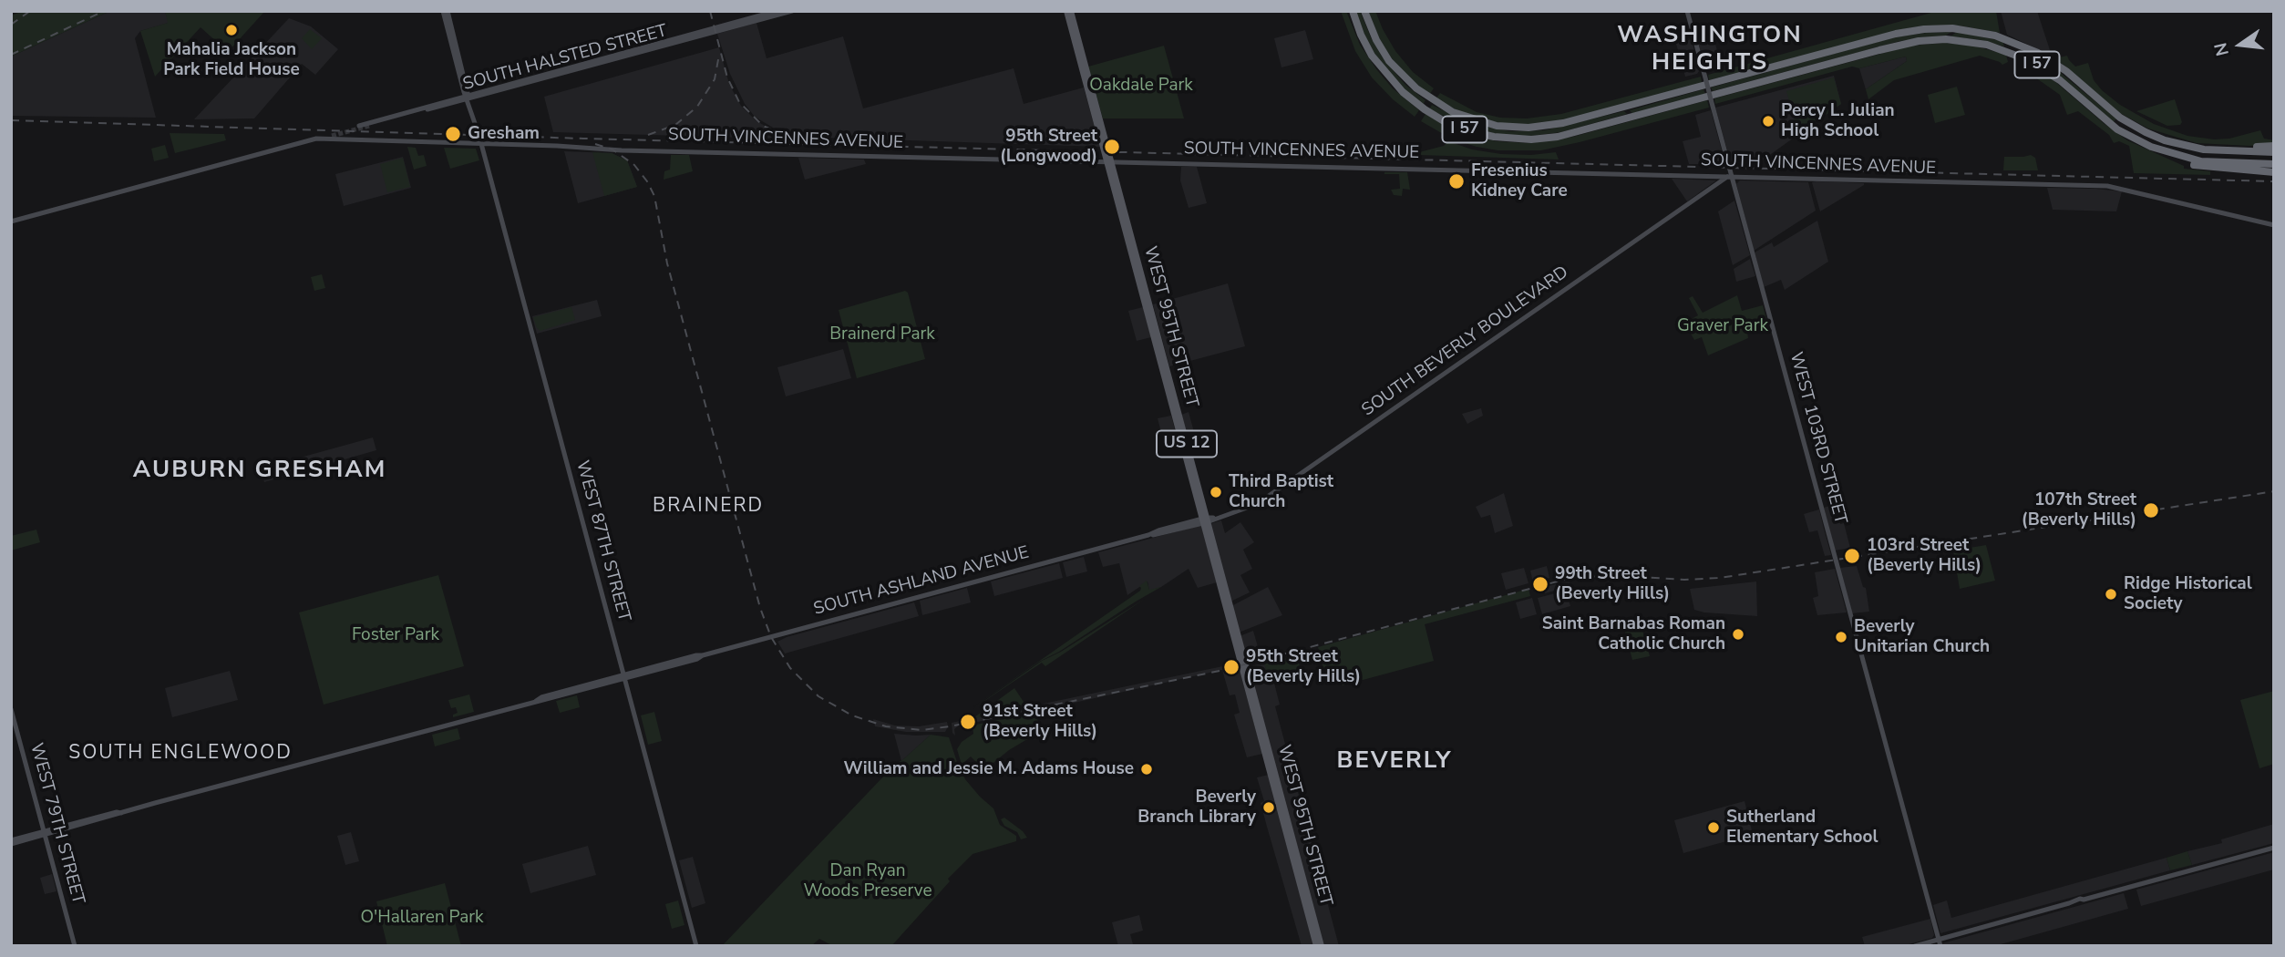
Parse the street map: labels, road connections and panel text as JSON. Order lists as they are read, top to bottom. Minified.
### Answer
{"streets":{"highway":["I 57"],"main road":["SOUTH HALSTED STREET","SOUTH VINCENNES AVENUE","WEST 95TH STREET","SOUTH BEVERLY BOULEVARD","WEST 103RD STREET","US 12","WEST 87TH STREET","SOUTH ASHLAND AVENUE","WEST 79TH STREET"]},"crossings":[["SOUTH VINCENNES AVENUE","WEST 95TH STREET"],["SOUTH VINCENNES AVENUE","SOUTH BEVERLY BOULEVARD"],["SOUTH VINCENNES AVENUE","WEST 103RD STREET"],["SOUTH VINCENNES AVENUE","WEST 87TH STREET"],["WEST 95TH STREET","SOUTH BEVERLY BOULEVARD"],["WEST 95TH STREET","SOUTH ASHLAND AVENUE"],["SOUTH BEVERLY BOULEVARD","WEST 103RD STREET"],["SOUTH BEVERLY BOULEVARD","SOUTH ASHLAND AVENUE"],["WEST 87TH STREET","SOUTH ASHLAND AVENUE"],["SOUTH ASHLAND AVENUE","WEST 79TH STREET"]],"districts":["WASHINGTON HEIGHTS","AUBURN GRESHAM","BRAINERD","SOUTH ENGLEWOOD","BEVERLY"],"parks":["Oakdale Park","Graver Park","Brainerd Park","Foster Park","Dan Ryan Woods Preserve","O'Hallaren Park"],"places":["Mahalia Jackson Park Field House","Percy L. Julian High School","Gresham","95th Street (Longwood)","Fresenius Kidney Care","Third Baptist Church","107th Street (Beverly Hills)","103rd Street (Beverly Hills)","99th Street (Beverly Hills)","Ridge Historical Society","Saint Barnabas Roman Catholic Church","Beverly Unitarian Church","95th Street (Beverly Hills)","91st Street (Beverly Hills)","William and Jessie M. Adams House","Beverly Branch Library","Sutherland Elementary School"],"north":"left"}
